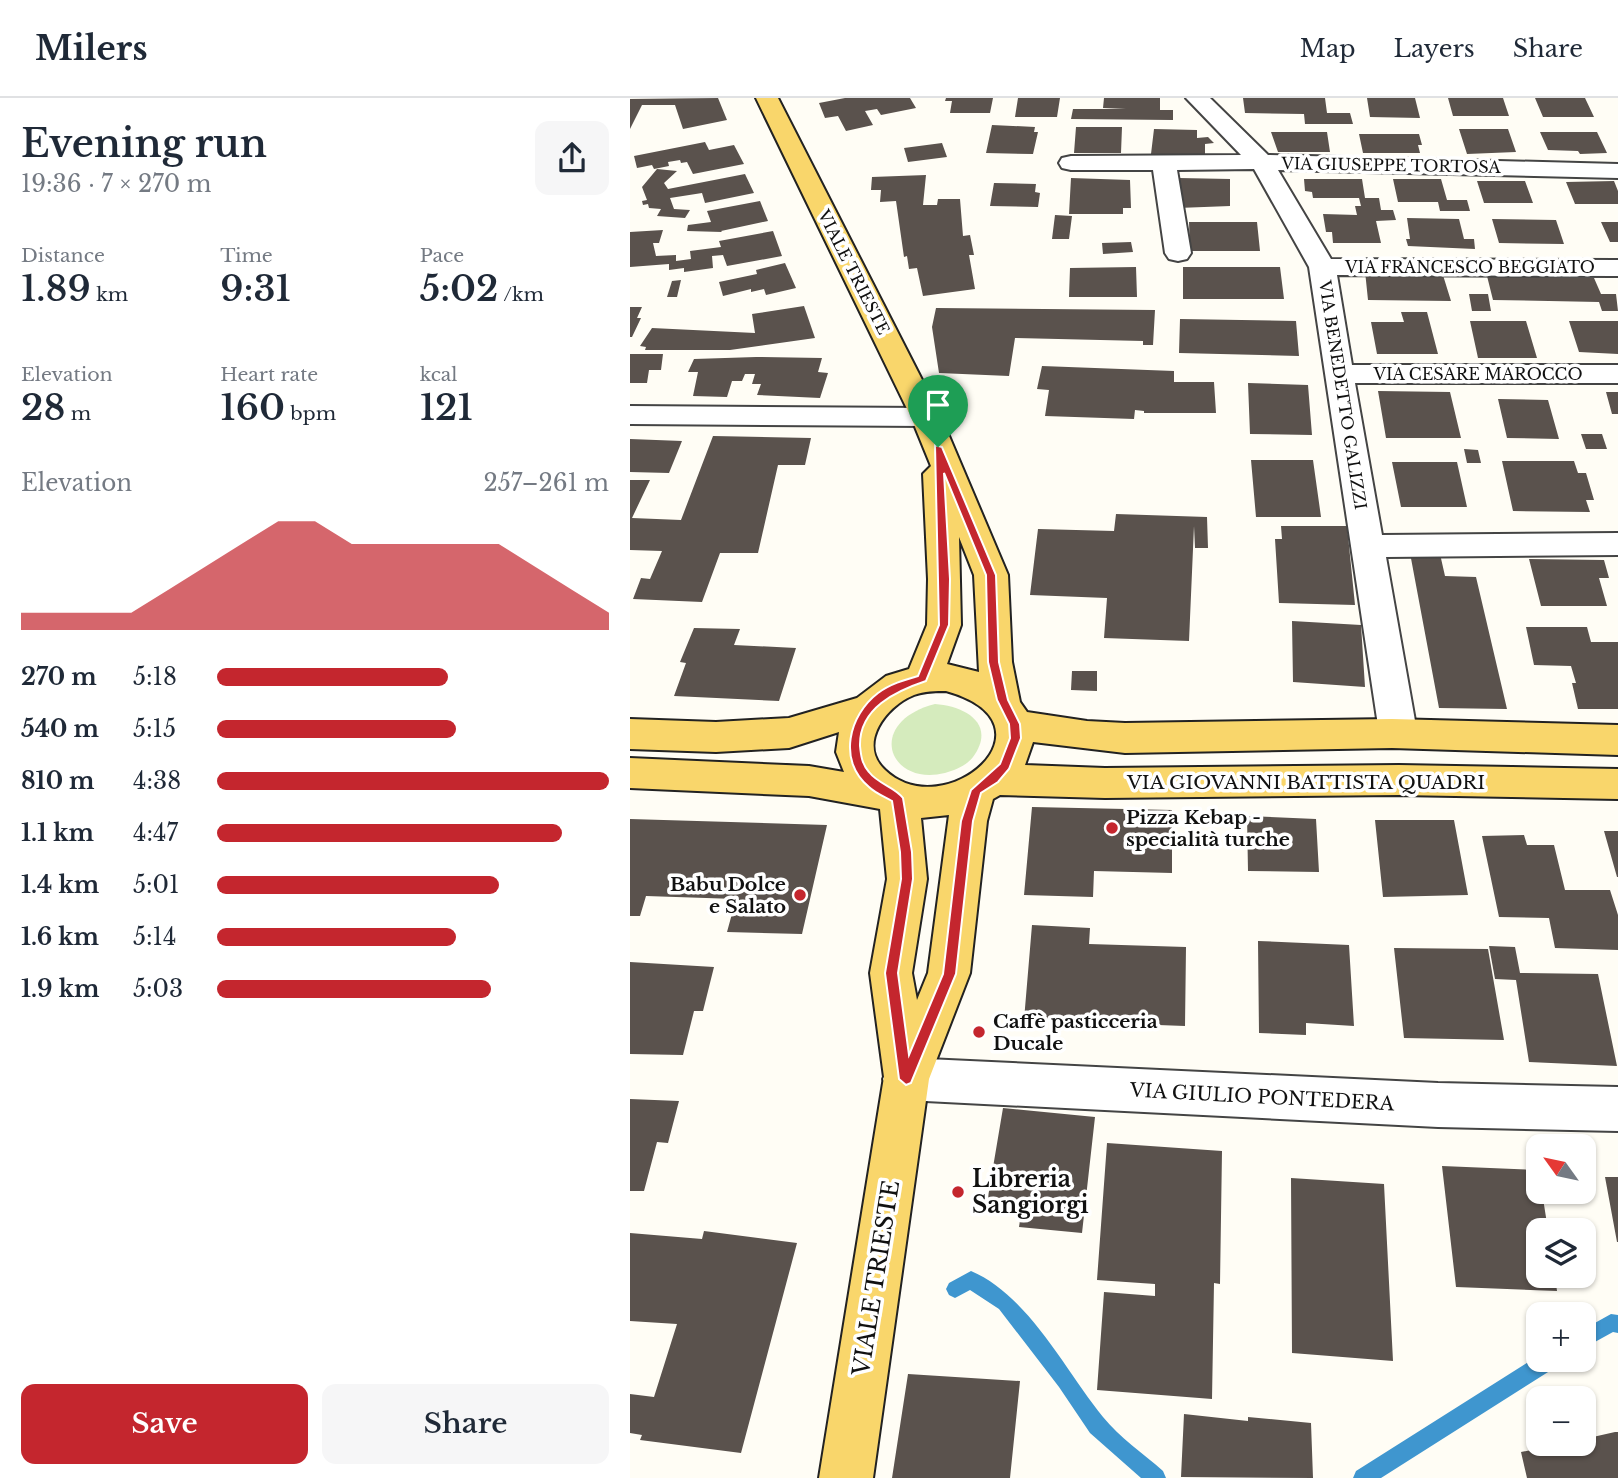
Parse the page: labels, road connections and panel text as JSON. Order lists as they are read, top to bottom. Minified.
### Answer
{"streets":{"main road":["VIALE TRIESTE","VIA GIOVANNI BATTISTA QUADRI"],"street":["VIA GIUSEPPE TORTOSA","VIA FRANCESCO BEGGIATO","VIA CESARE MAROCCO","VIA BENEDETTO GALIZZI","VIA GIULIO PONTEDERA"]},"crossings":[["VIA GIUSEPPE TORTOSA","VIA BENEDETTO GALIZZI"],["VIA FRANCESCO BEGGIATO","VIA BENEDETTO GALIZZI"],["VIALE TRIESTE","VIA GIOVANNI BATTISTA QUADRI"],["VIALE TRIESTE","VIA GIULIO PONTEDERA"],["VIA CESARE MAROCCO","VIA BENEDETTO GALIZZI"]],"places":["Pizza Kebap - specialità turche","Babu Dolce e Salato","Caffè pasticceria Ducale","Libreria Sangiorgi"],"north":"top left","page":{"header":"Milers","nav":["Map","Layers","Share"],"heading":["Evening run","19:36 · 7 × 270 m"],"stats":[["Distance","1.89 km"],["Time","9:31"],["Pace","5:02 /km"],["Elevation","28 m"],["Heart rate","160 bpm"],["kcal","121"]],"chart":["Elevation","257–261 m"],"list":[{"name":"270 m","note":"5:18"},{"name":"540 m","note":"5:15"},{"name":"810 m","note":"4:38"},{"name":"1.1 km","note":"4:47"},{"name":"1.4 km","note":"5:01"},{"name":"1.6 km","note":"5:14"},{"name":"1.9 km","note":"5:03"}],"map_buttons":["+","−"],"buttons":["Save","Share"]}}
